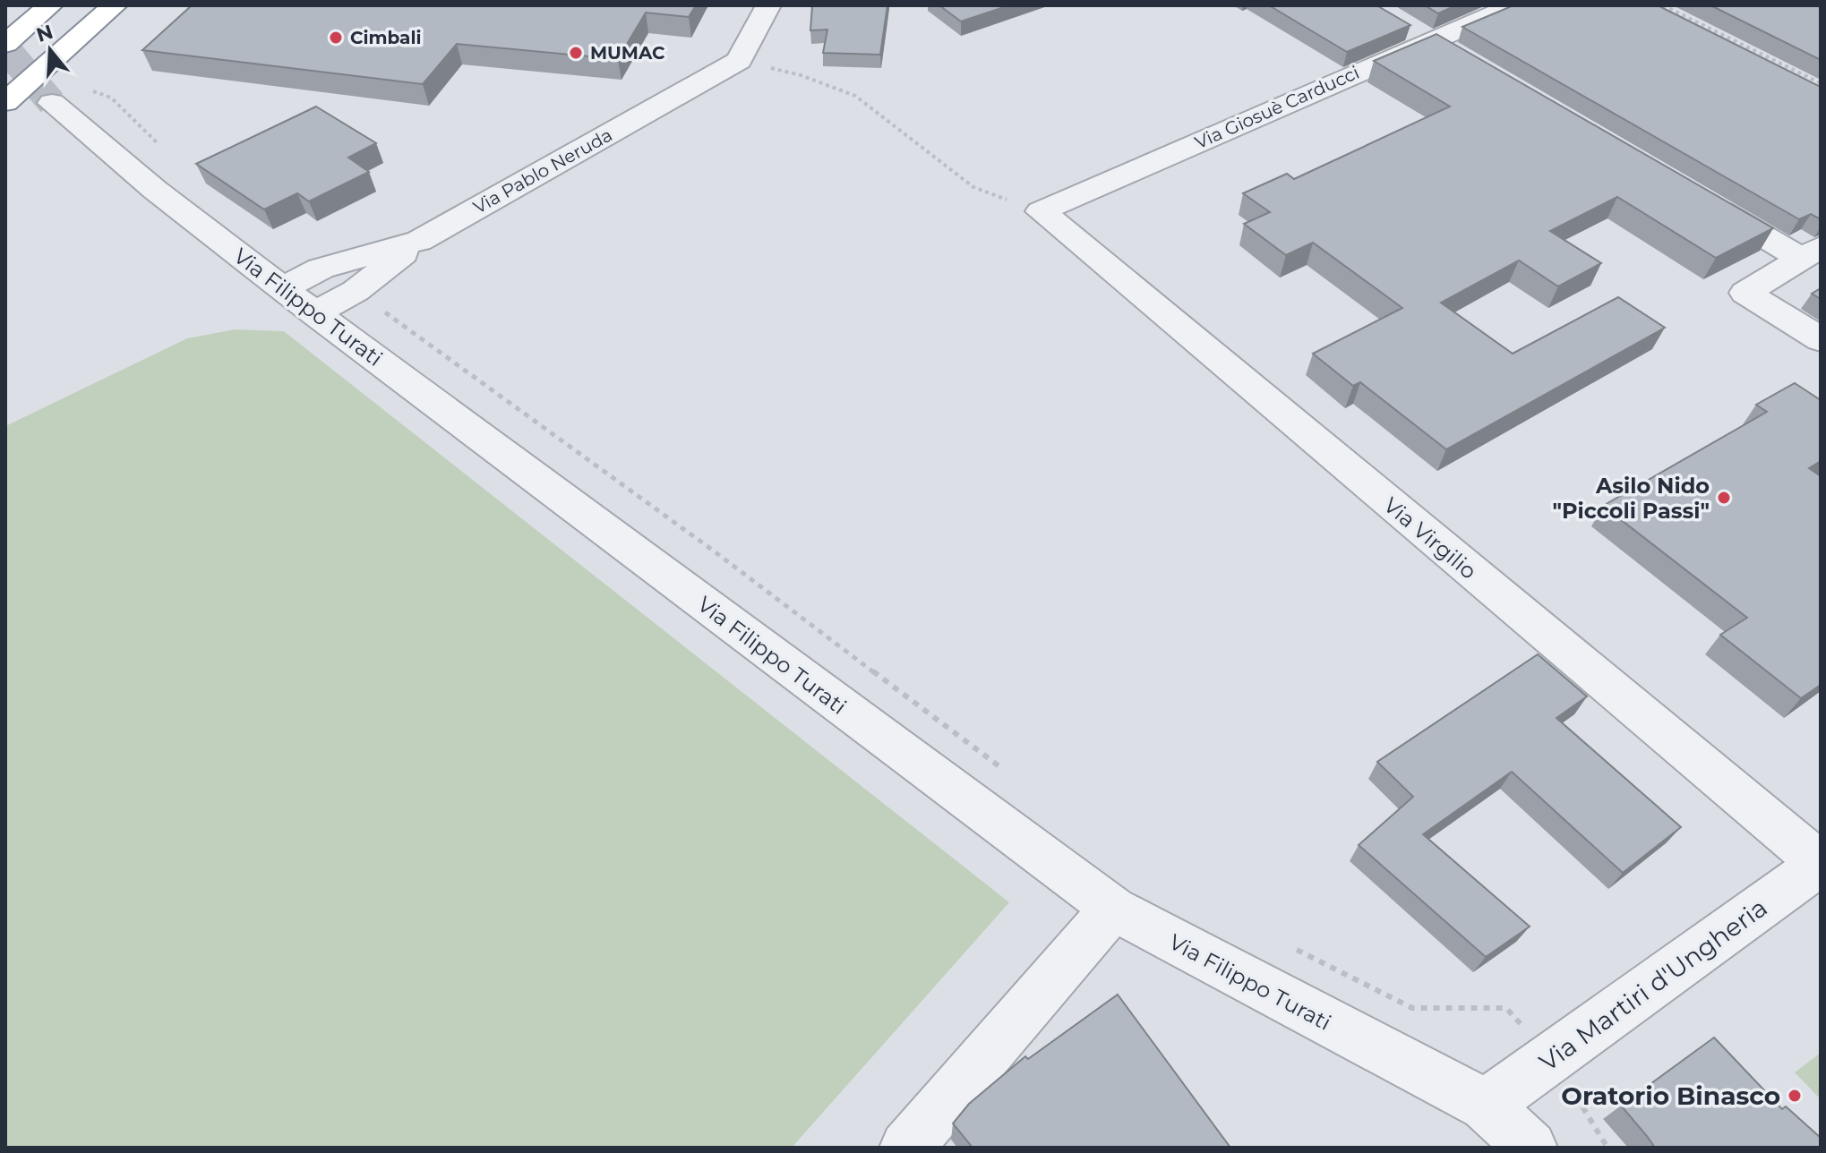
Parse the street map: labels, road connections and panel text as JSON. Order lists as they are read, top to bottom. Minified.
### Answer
{"streets":{"street":["Via Giosuè Carducci","Via Pablo Neruda","Via Filippo Turati","Via Virgilio","Via Martiri d'Ungheria"]},"crossings":[["Via Giosuè Carducci","Via Virgilio"],["Via Pablo Neruda","Via Filippo Turati"],["Via Filippo Turati","Via Martiri d'Ungheria"],["Via Virgilio","Via Martiri d'Ungheria"]],"places":["Cimbali","MUMAC","Asilo Nido \"Piccoli Passi\"","Oratorio Binasco"],"north":"top"}
